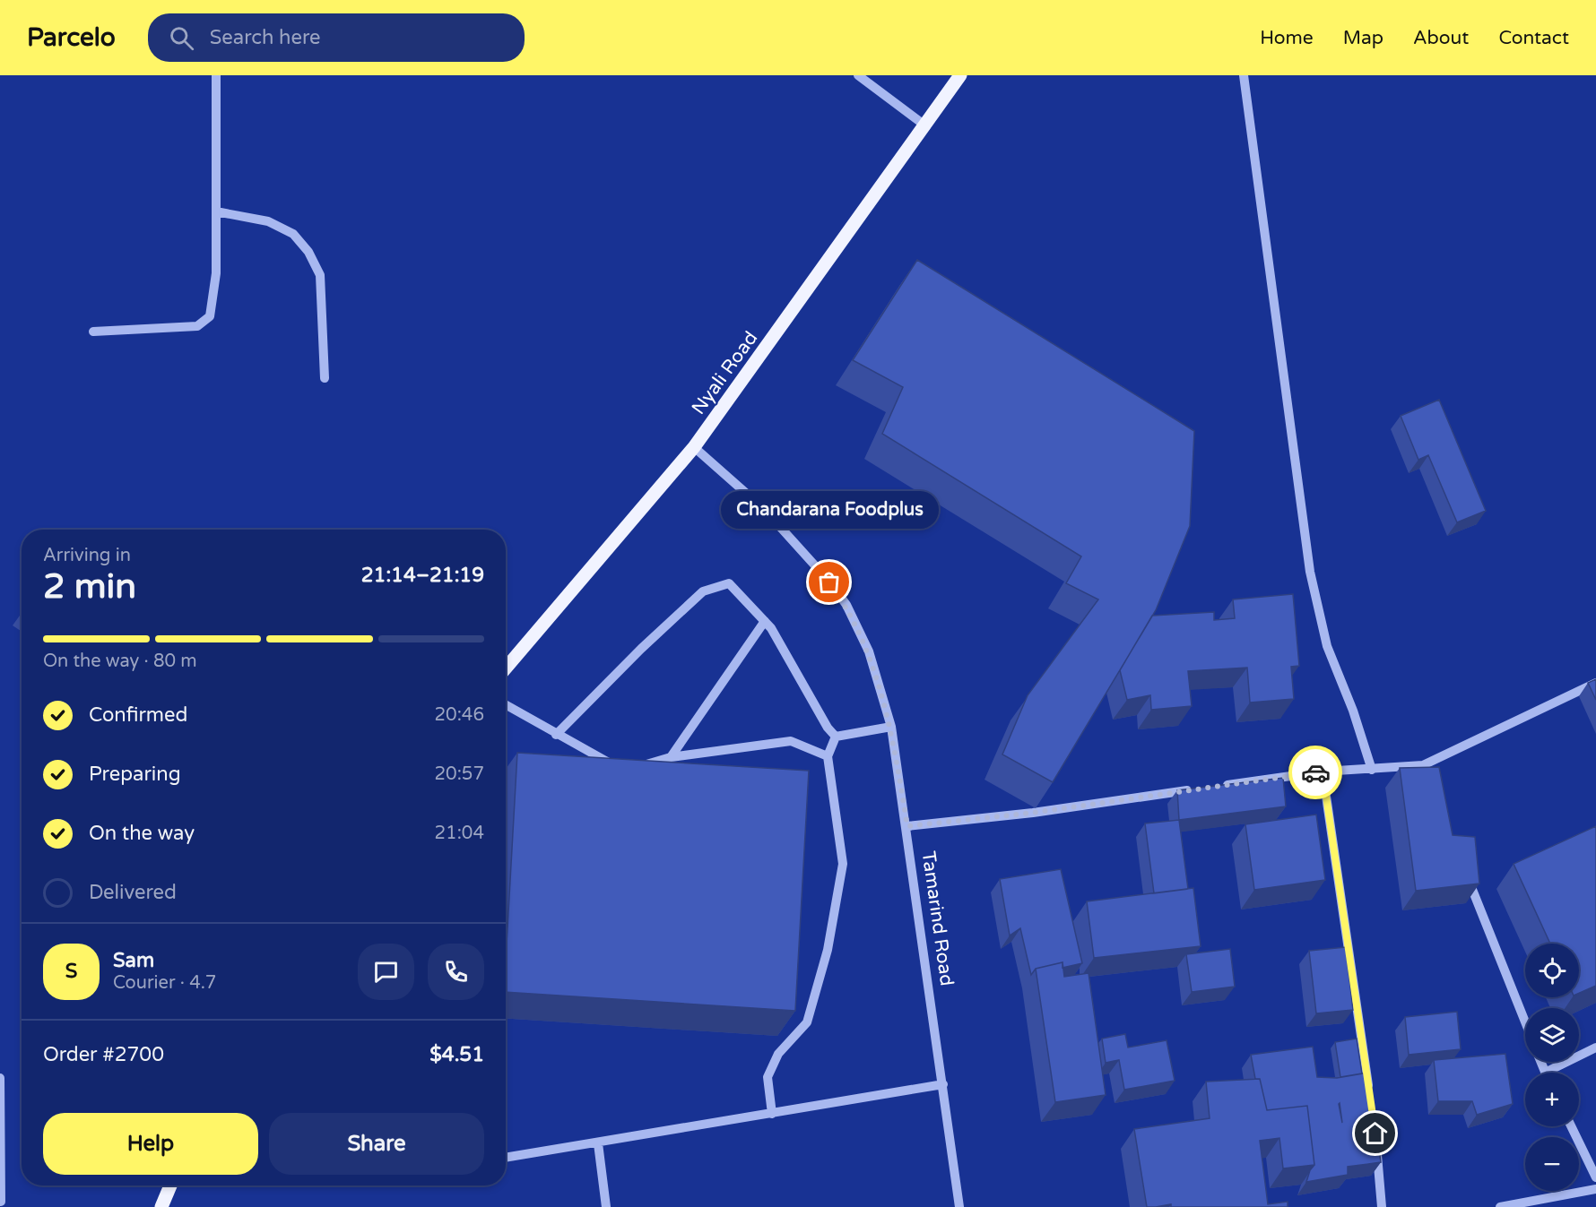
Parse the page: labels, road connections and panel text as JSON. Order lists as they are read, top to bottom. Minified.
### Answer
{"streets":{"main road":["Nyali Road"],"street":["Tamarind Road"]},"crossings":[["Nyali Road","Tamarind Road"]],"places":["Chandarana Foodplus"],"page":{"header":"Parcelo","search":"Search here","nav":["Home","Map","About","Contact"],"bubble":"Chandarana Foodplus","heading":["2 min","Arriving in","21:14–21:19"],"panel":["Sam","Courier · 4.7","Order #2700","$4.51"],"bar":"On the way · 80 m","list":[["Confirmed","20:46"],["Preparing","20:57"],["On the way","21:04"],"Delivered"],"map_buttons":["+","−"],"round":"S","buttons":["Help","Share"]}}
